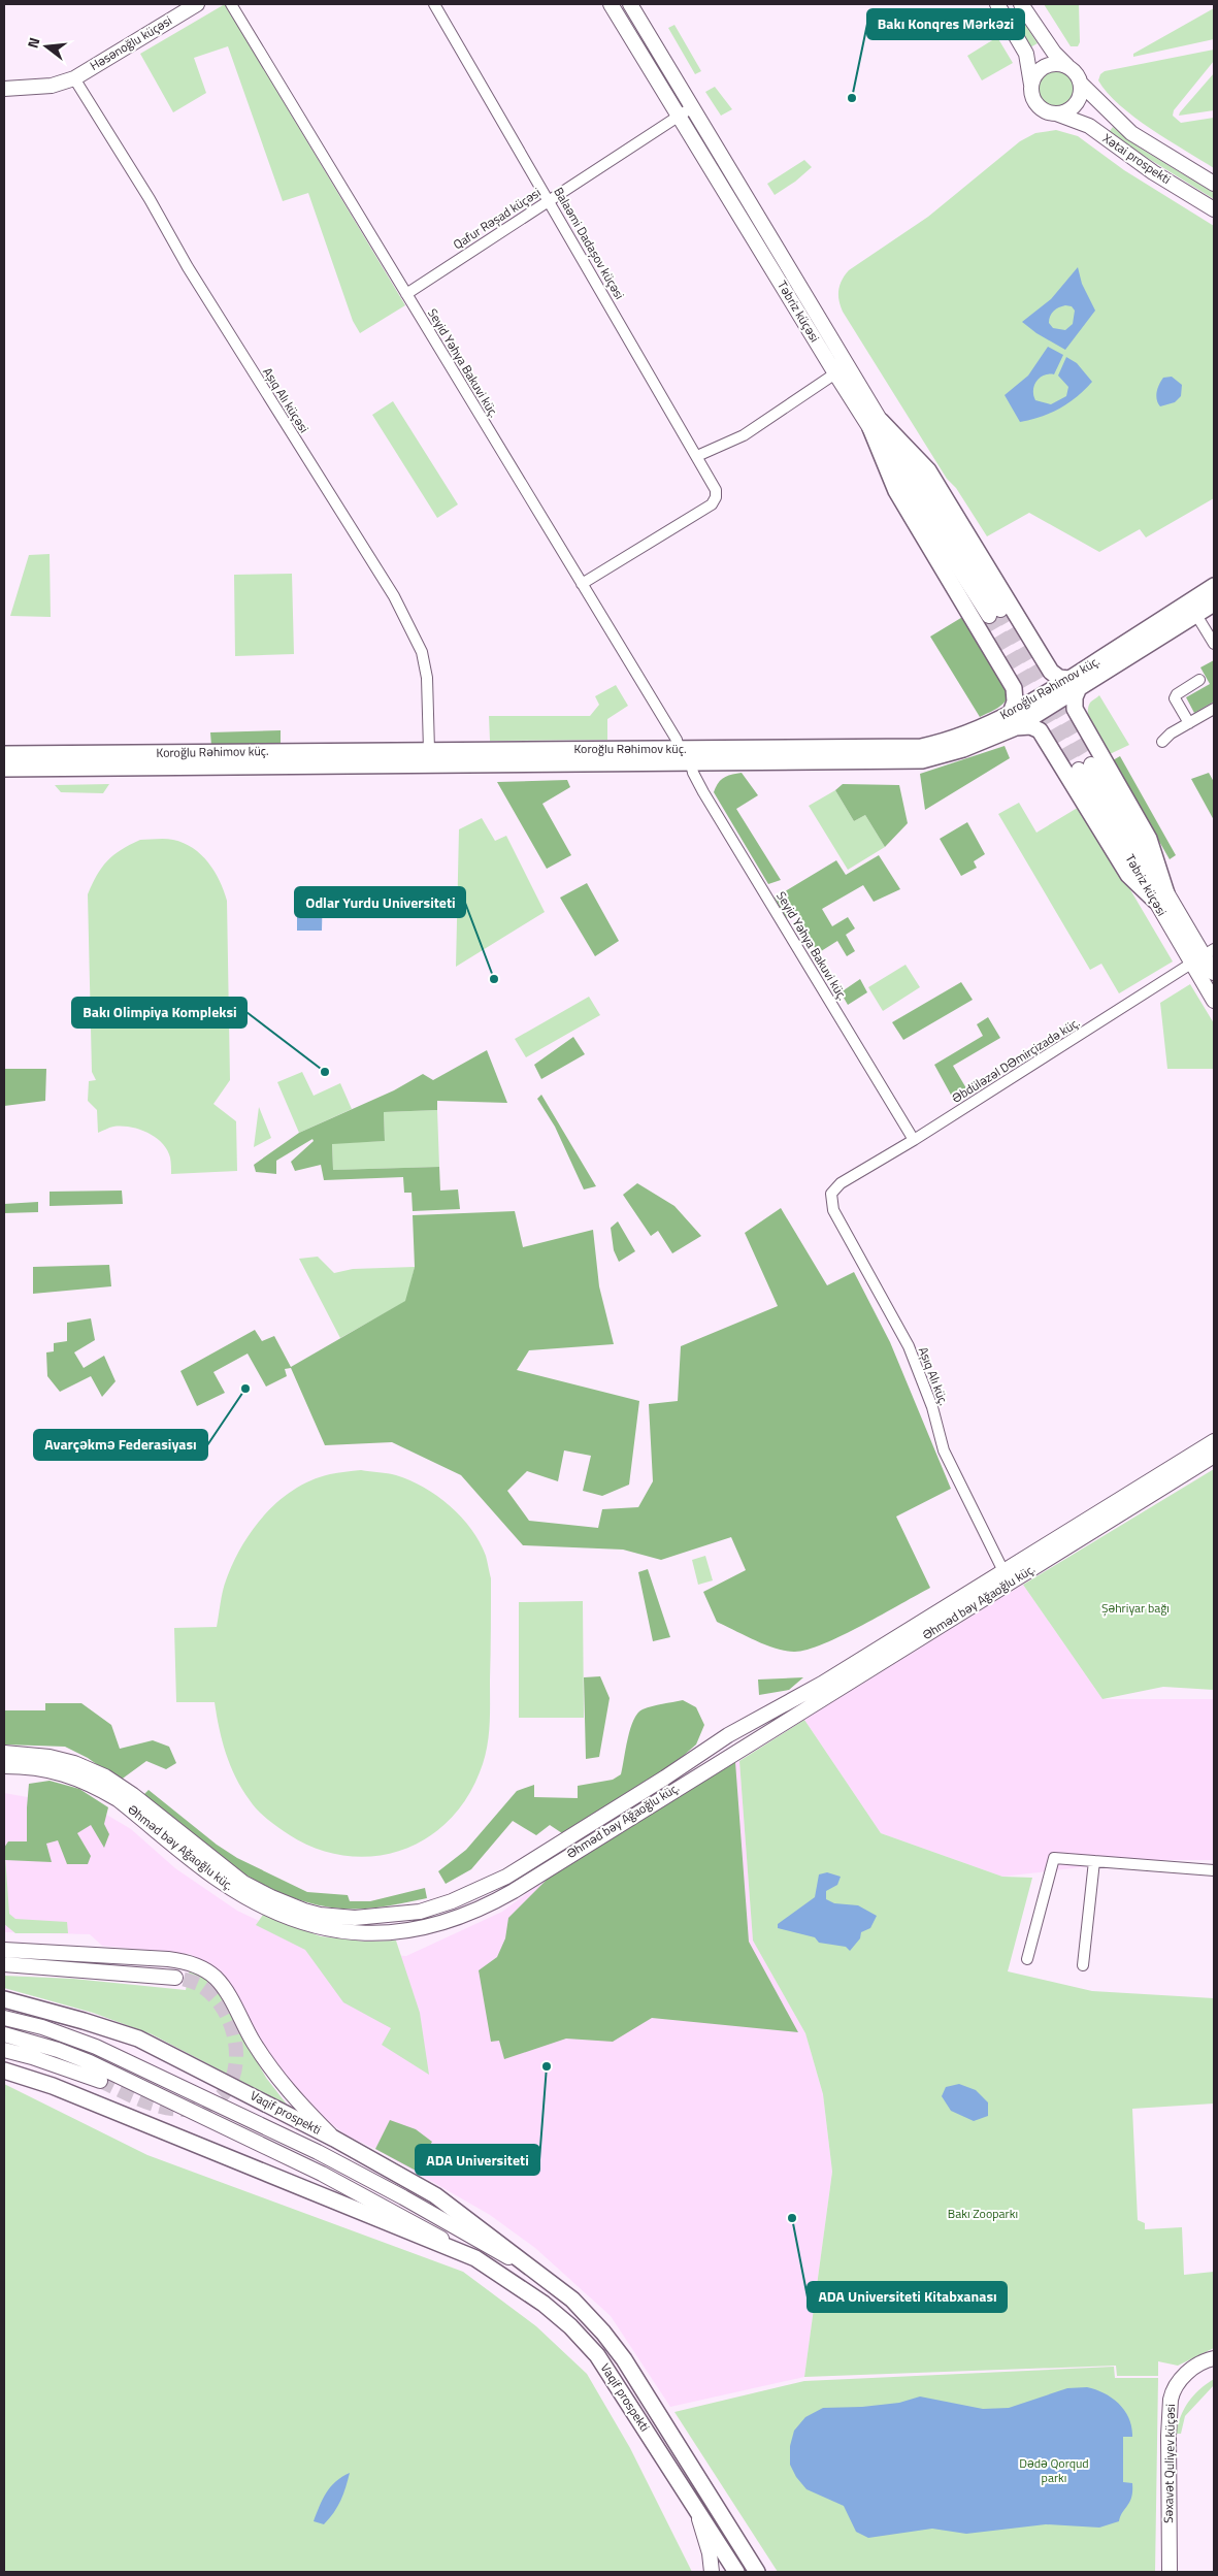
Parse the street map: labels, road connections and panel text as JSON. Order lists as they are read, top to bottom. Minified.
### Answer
{"streets":{"main road":["Koroğlu Rəhimov küç.","Vaqif prospekti"],"street":["Həsənoğlu küçəsi","Xətai prospekti","Qafur Rəşad küçəsi","Balaəmi Dadaşov küçəsi","Təbriz küçəsi","Seyid Yəhya Bakuvi küç.","Aşıq Alı küçəsi","Əbdüləzəl DƏmirçizadə küç.","Aşıq Alı küç.","Əhməd bəy Ağaoğlu küç.","Səxavət Quliyev küçəsi"]},"crossings":[["Həsənoğlu küçəsi","Aşıq Alı küçəsi"],["Qafur Rəşad küçəsi","Balaəmi Dadaşov küçəsi"],["Qafur Rəşad küçəsi","Təbriz küçəsi"],["Qafur Rəşad küçəsi","Seyid Yəhya Bakuvi küç."],["Balaəmi Dadaşov küçəsi","Seyid Yəhya Bakuvi küç."],["Təbriz küçəsi","Əbdüləzəl DƏmirçizadə küç."],["Seyid Yəhya Bakuvi küç.","Koroğlu Rəhimov küç."],["Seyid Yəhya Bakuvi küç.","Əbdüləzəl DƏmirçizadə küç."],["Aşıq Alı küçəsi","Koroğlu Rəhimov küç."],["Əbdüləzəl DƏmirçizadə küç.","Aşıq Alı küç."],["Aşıq Alı küç.","Əhməd bəy Ağaoğlu küç."]],"parks":["Şəhriyar bağı","Bakı Zooparkı","Dədə Qorqud parkı"],"places":["Bakı Konqres Mərkəzi","Odlar Yurdu Universiteti","Bakı Olimpiya Kompleksi","Avarçəkmə Federasiyası","ADA Universiteti","ADA Universiteti Kitabxanası"],"north":"left"}
